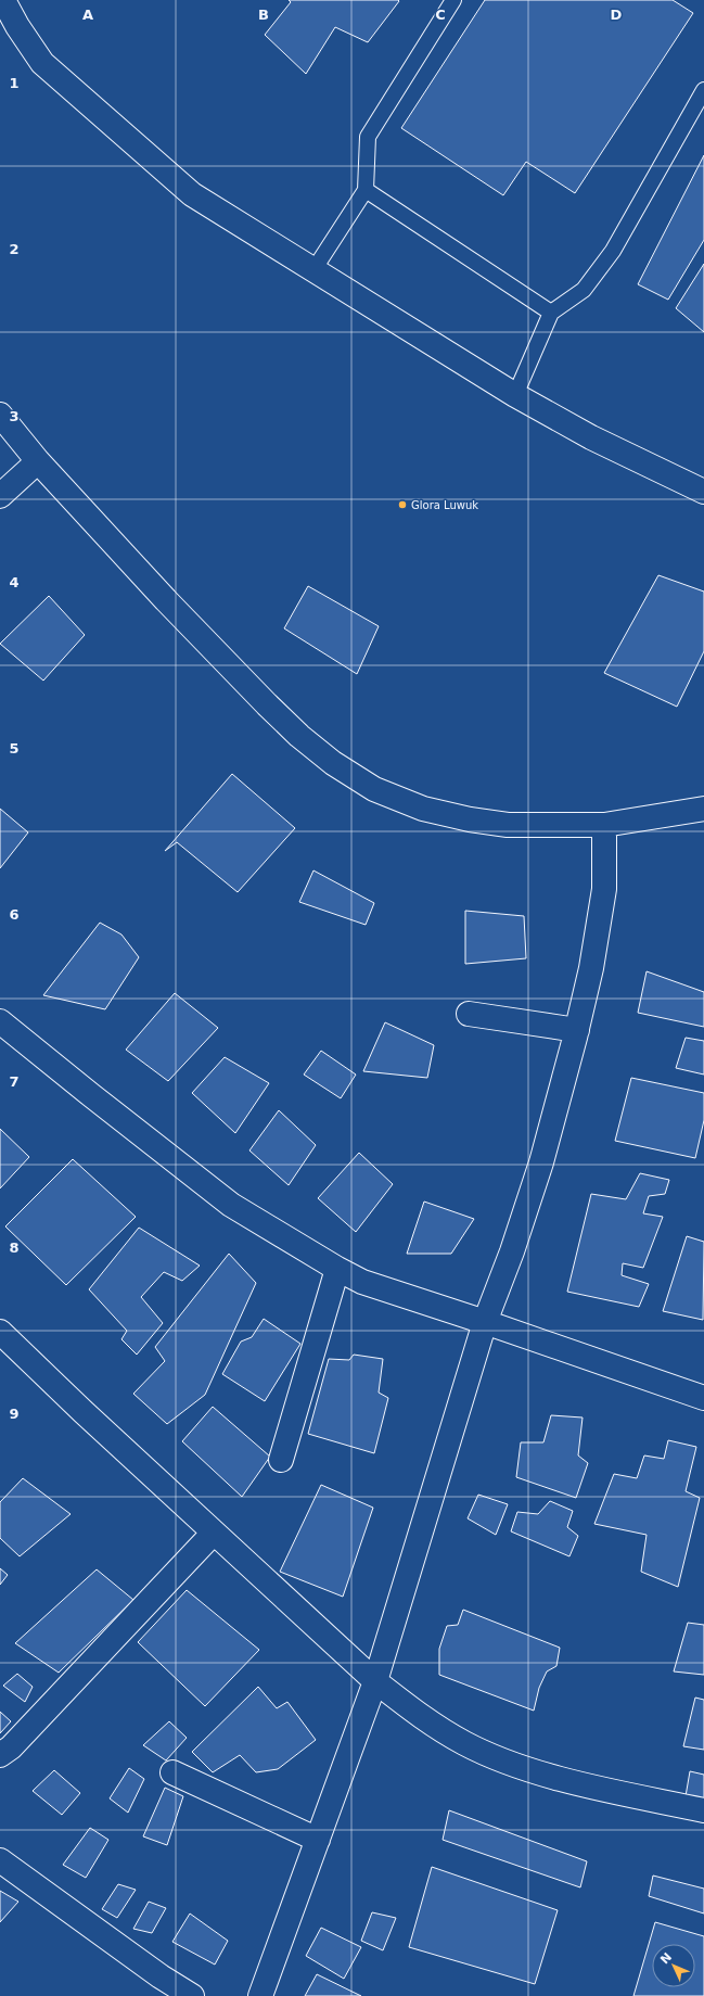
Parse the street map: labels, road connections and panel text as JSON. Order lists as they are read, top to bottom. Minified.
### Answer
{"places":["Glora Luwuk"],"north":"top left","grid":{"columns":["A","B","C","D"],"rows":["1","2","3","4","5","6","7","8","9"]}}
